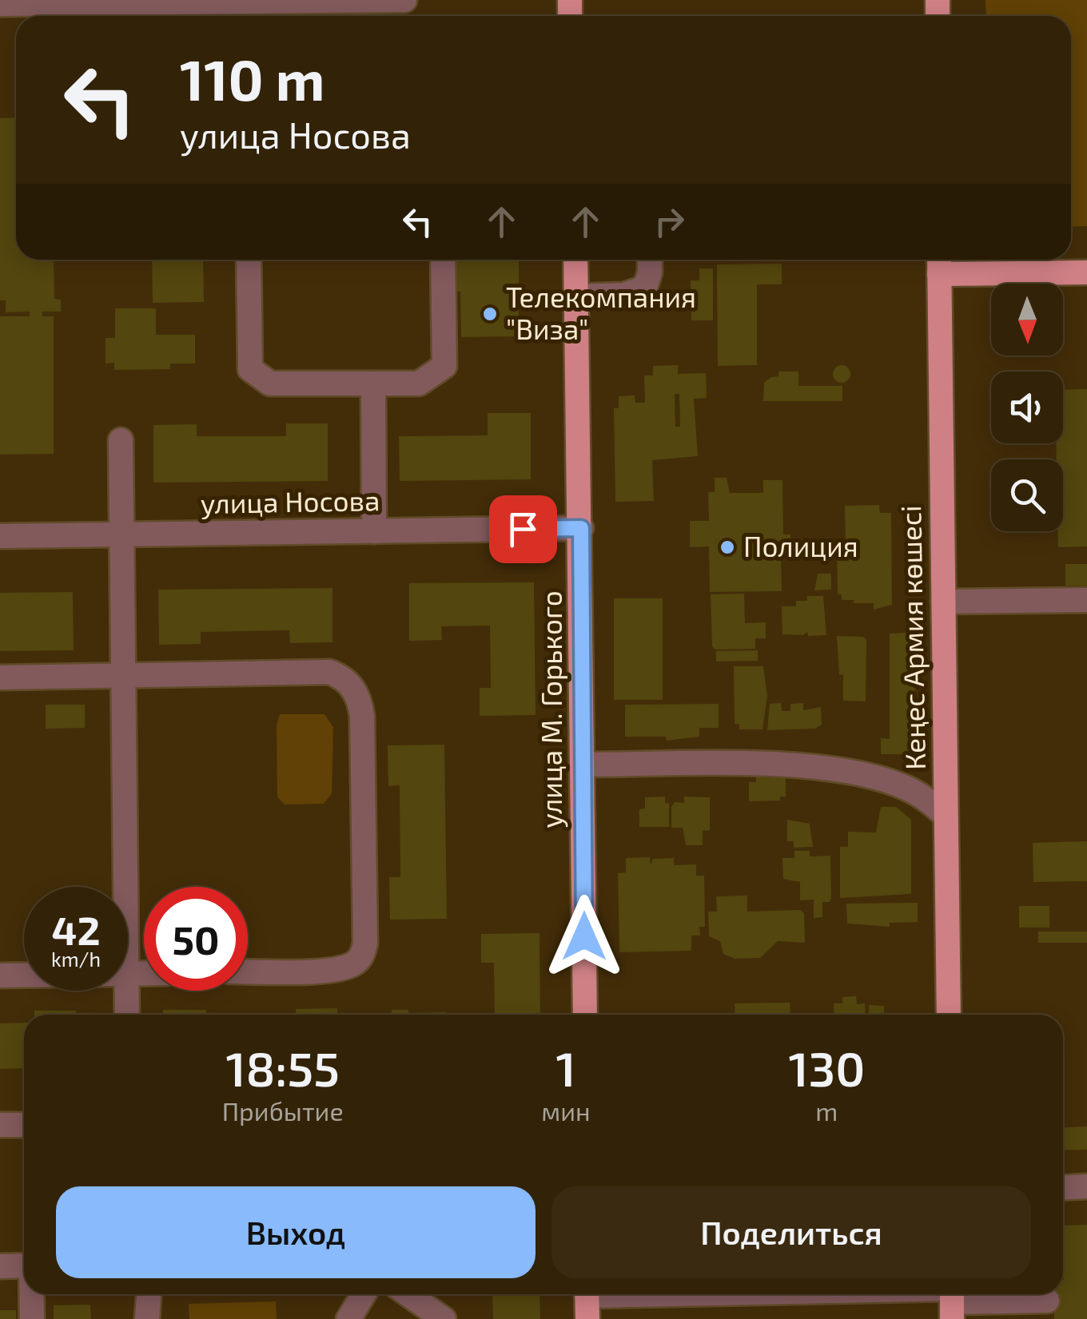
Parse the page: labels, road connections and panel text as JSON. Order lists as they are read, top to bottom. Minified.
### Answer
{"streets":{"main road":["Кеңес Армия көшесі","улица М. Горького"],"street":["улица Носова"]},"crossings":[["улица Носова","улица М. Горького"]],"places":["Телекомпания \"Виза\"","Полиция"],"north":"bottom","page":{"turn":["110 m","улица Носова"],"speed":"42 km/h","limit":"50","eta":["18:55","Прибытие","1","мин","130","m"],"buttons":["Выход","Поделиться"]}}
